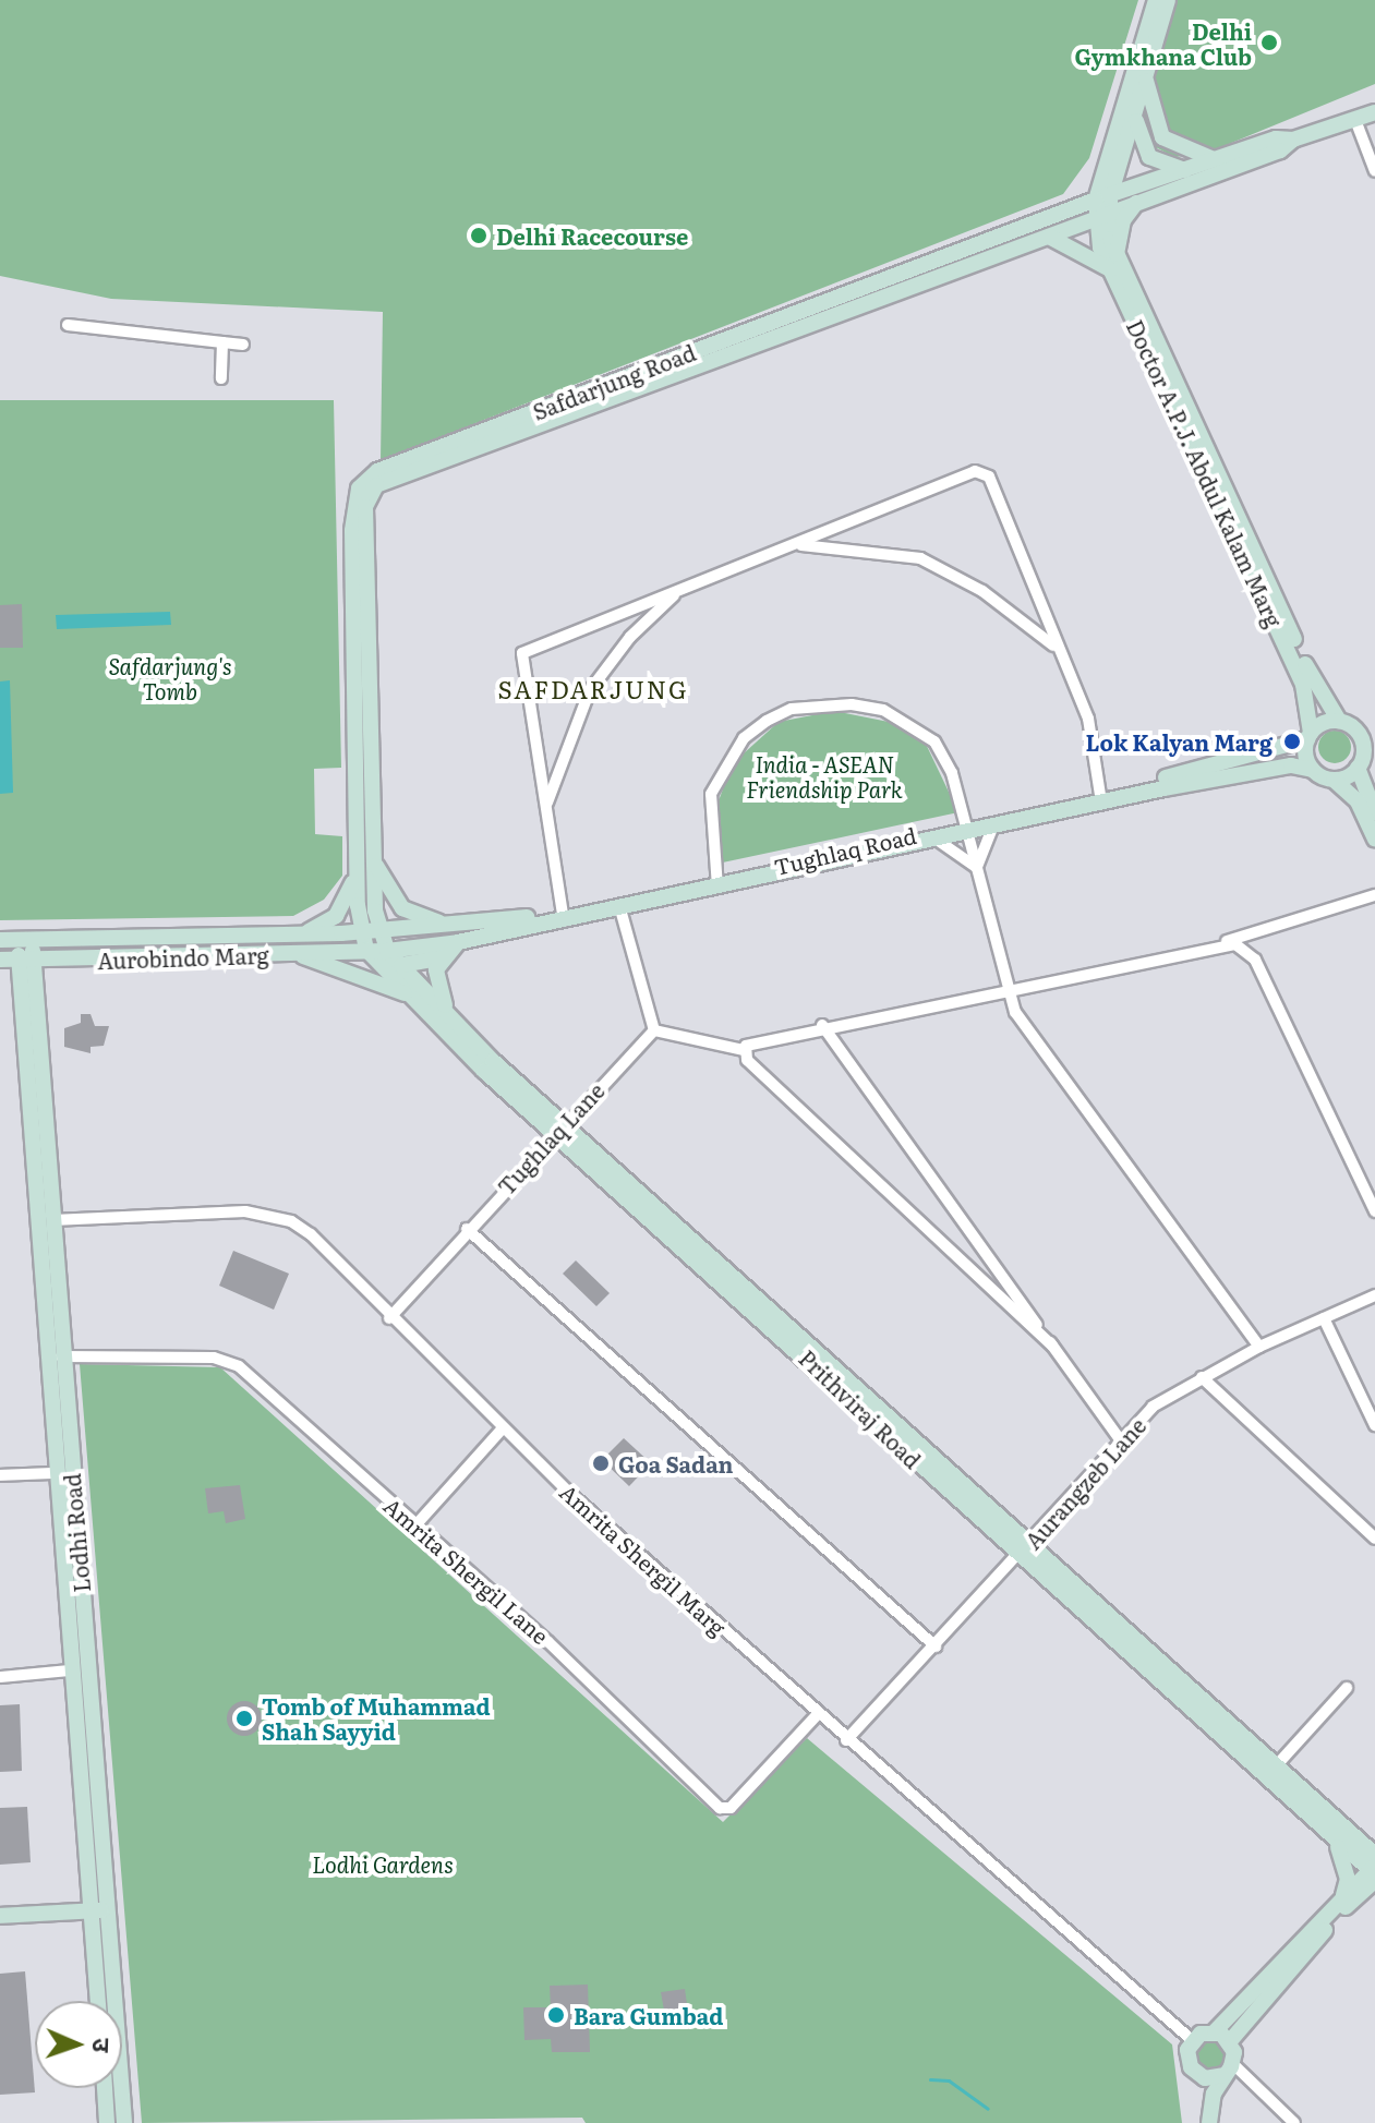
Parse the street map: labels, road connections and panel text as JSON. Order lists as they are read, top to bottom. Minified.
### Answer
{"streets":{"main road":["Safdarjung Road","Doctor A.P.J. Abdul Kalam Marg","Tughlaq Road","Aurobindo Marg","Prithviraj Road","Lodhi Road"],"street":["Tughlaq Lane","Aurangzeb Lane","Amrita Shergil Marg","Amrita Shergil Lane"]},"crossings":[["Safdarjung Road","Doctor A.P.J. Abdul Kalam Marg"],["Safdarjung Road","Tughlaq Road"],["Safdarjung Road","Aurobindo Marg"],["Safdarjung Road","Prithviraj Road"],["Doctor A.P.J. Abdul Kalam Marg","Tughlaq Road"],["Tughlaq Road","Aurobindo Marg"],["Tughlaq Road","Prithviraj Road"],["Aurobindo Marg","Prithviraj Road"],["Aurobindo Marg","Lodhi Road"],["Tughlaq Lane","Prithviraj Road"],["Tughlaq Lane","Amrita Shergil Marg"],["Prithviraj Road","Aurangzeb Lane"],["Aurangzeb Lane","Amrita Shergil Marg"],["Lodhi Road","Amrita Shergil Marg"],["Lodhi Road","Amrita Shergil Lane"],["Amrita Shergil Marg","Amrita Shergil Lane"]],"districts":["SAFDARJUNG"],"parks":["Safdarjung's Tomb","India - ASEAN Friendship Park","Lodhi Gardens"],"places":["Delhi Gymkhana Club","Delhi Racecourse","Lok Kalyan Marg","Goa Sadan","Tomb of Muhammad Shah Sayyid","Bara Gumbad"],"north":"right"}
